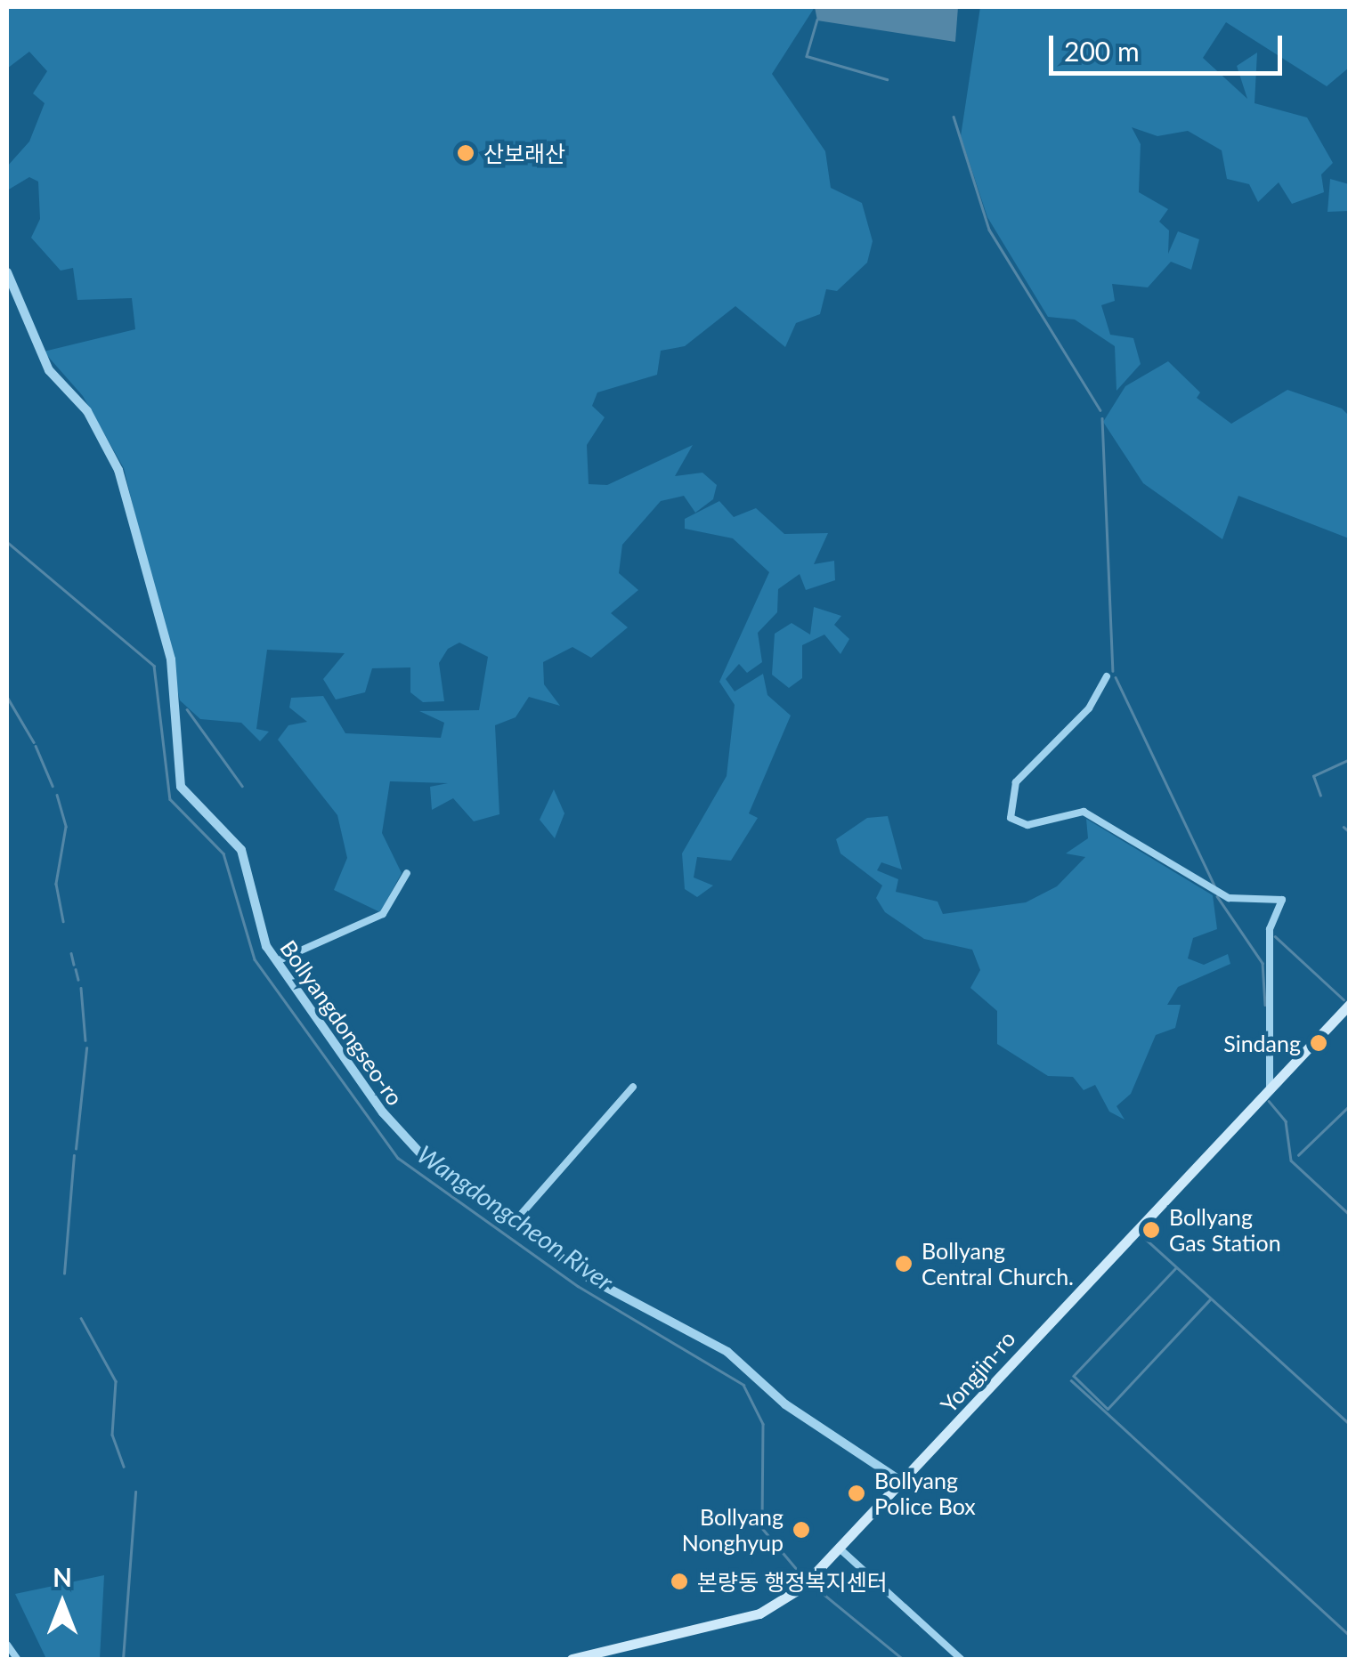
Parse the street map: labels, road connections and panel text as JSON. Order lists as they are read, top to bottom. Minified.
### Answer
{"streets":{"main road":["Yongjin-ro"],"street":["Bollyangdongseo-ro"]},"crossings":[["Bollyangdongseo-ro","Yongjin-ro"]],"water":["Wangdongcheon River"],"places":["산보래산","Sindang","Bollyang Gas Station","Bollyang Central Church.","Bollyang Police Box","Bollyang Nonghyup","본량동 행정복지센터"],"scale_bar":"200 m","north":"top"}
